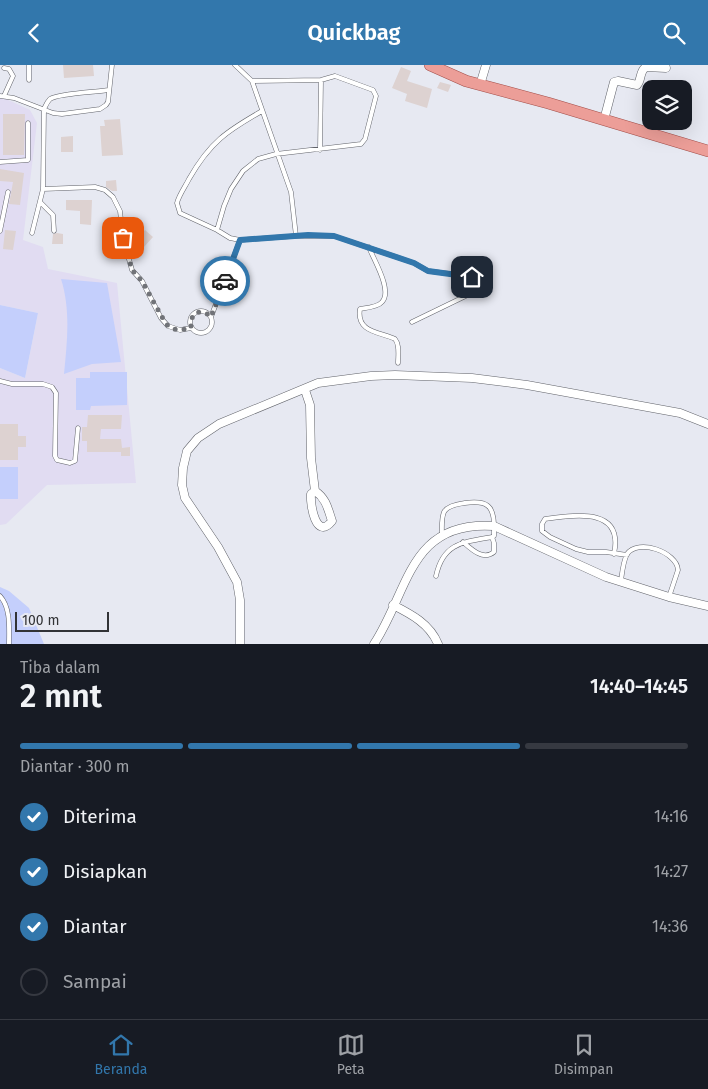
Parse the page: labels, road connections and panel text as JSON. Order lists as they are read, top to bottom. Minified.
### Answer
{"scale_bar":"100 m","page":{"header":"Quickbag","scale":"100 m","heading":["2 mnt","Tiba dalam","14:40–14:45"],"bar":"Diantar · 300 m","list":[["Diterima","14:16"],["Disiapkan","14:27"],["Diantar","14:36"],"Sampai"],"tabs":["Beranda","Peta","Disimpan"]}}
